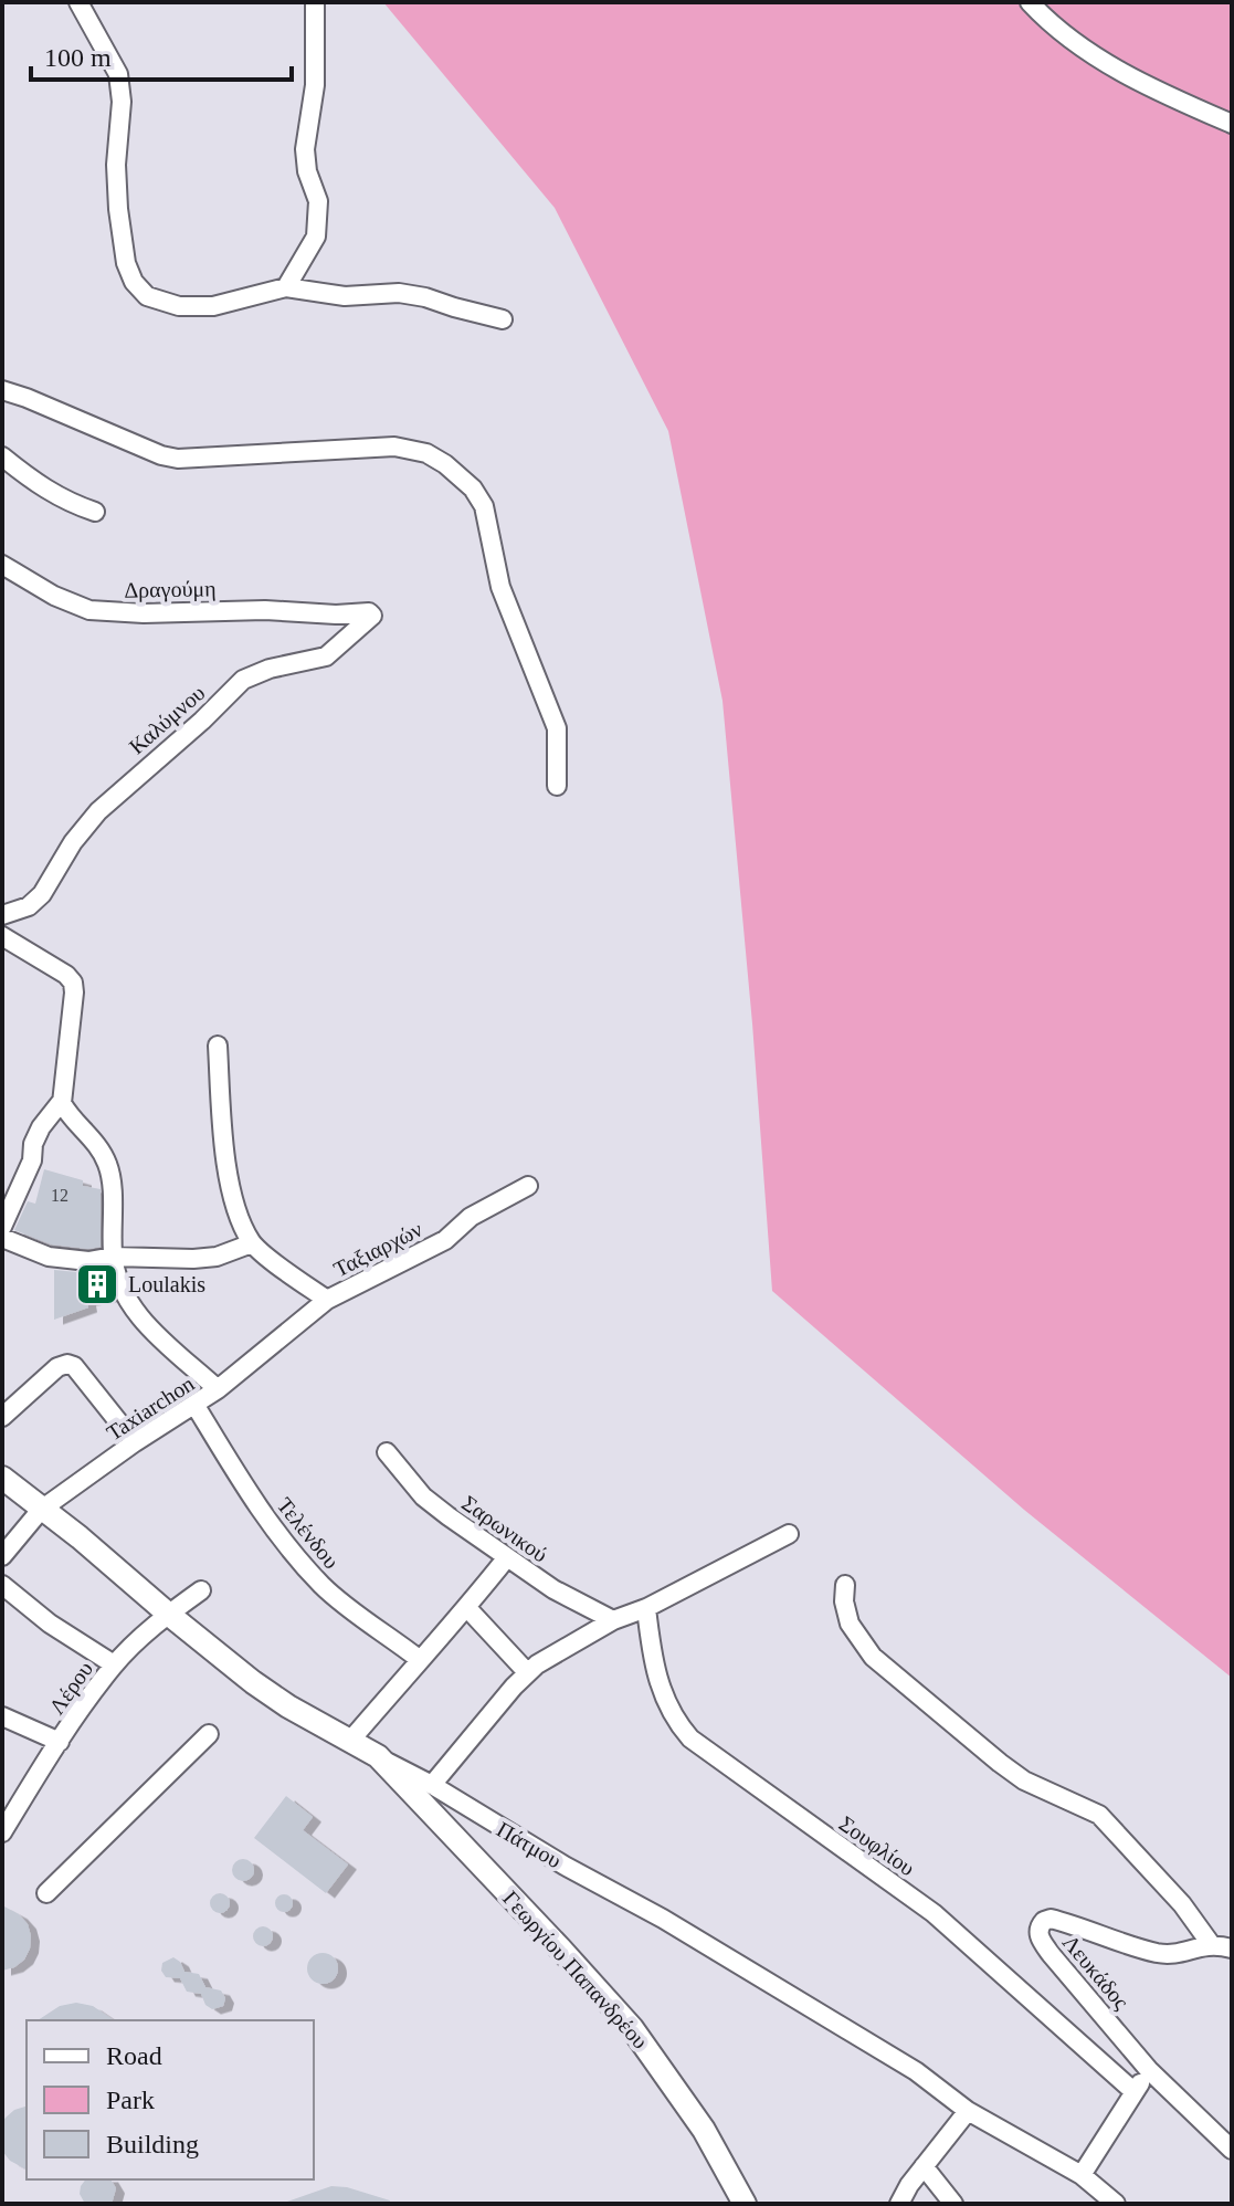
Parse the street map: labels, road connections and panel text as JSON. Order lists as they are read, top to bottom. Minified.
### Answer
{"streets":{"street":["Δραγούμη","Καλύμνου","Ταξιαρχών","Taxiarchon","Σαρωνικού","Τελένδου","Λέρου","Πάτμου","Σουφλίου","Γεωργίου Παπανδρέου","Λευκάδος"]},"crossings":[["Δραγούμη","Καλύμνου"],["Ταξιαρχών","Taxiarchon"],["Taxiarchon","Τελένδου"],["Taxiarchon","Πάτμου"],["Λέρου","Πάτμου"],["Πάτμου","Γεωργίου Παπανδρέου"]],"places":{"building":["Loulakis"]},"house_numbers":["12"],"legend":["Road","Park","Building"],"scale_bar":"100 m"}
